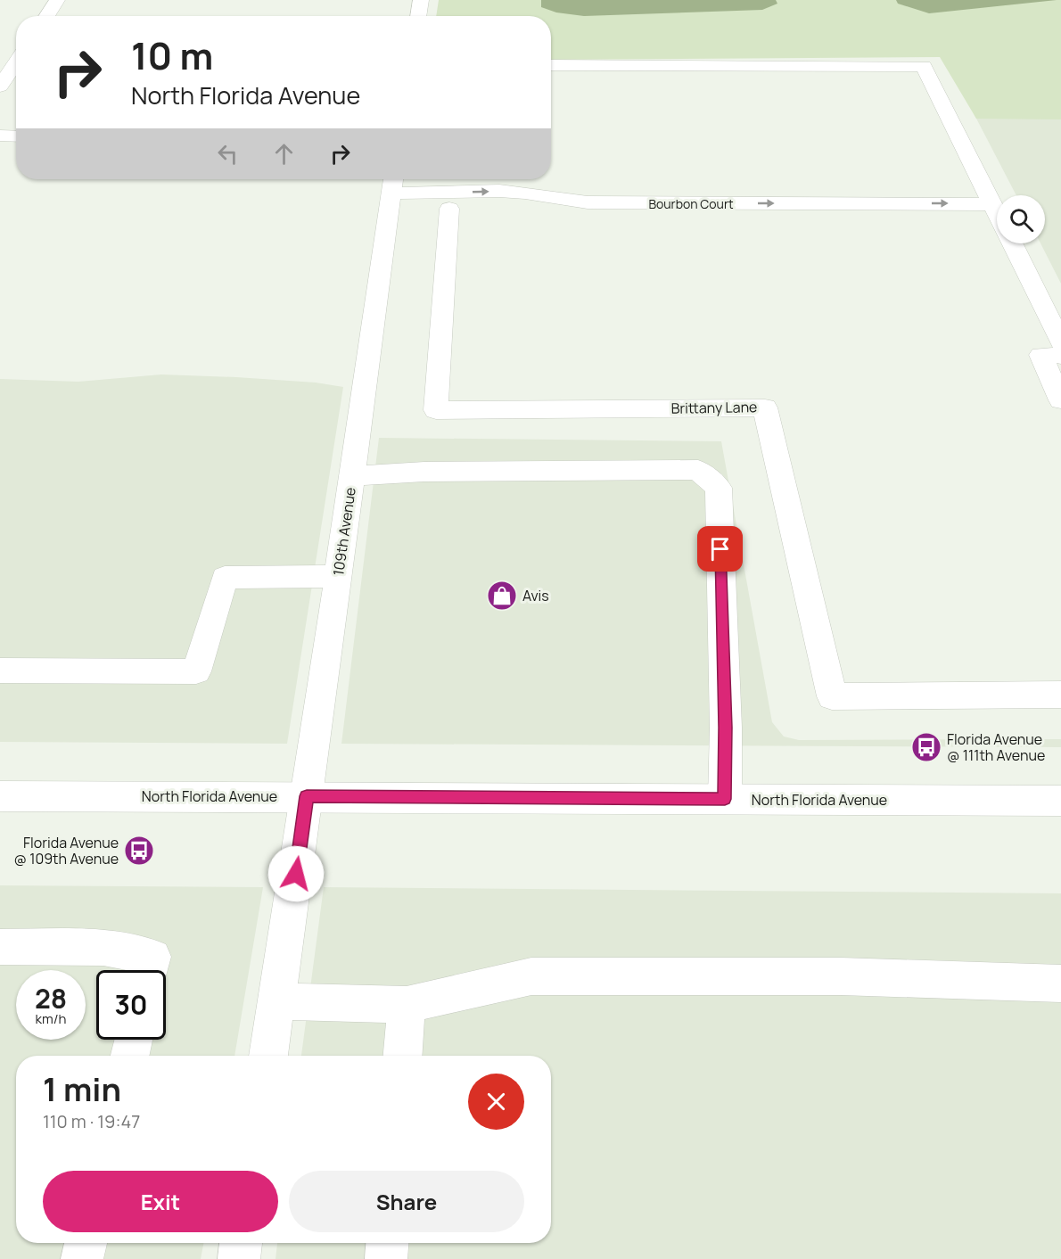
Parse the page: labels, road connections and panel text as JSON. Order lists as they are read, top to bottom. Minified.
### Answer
{"streets":{"street":["Bourbon Court","Brittany Lane","109th Avenue","North Florida Avenue"]},"crossings":[["Bourbon Court","109th Avenue"],["109th Avenue","North Florida Avenue"]],"one_way":["Bourbon Court"],"places":{"shop":["Avis"],"bus stop":["Florida Avenue @ 111th Avenue","Florida Avenue @ 109th Avenue"]},"page":{"turn":["10 m","North Florida Avenue"],"speed":"28 km/h","limit":"30","heading":["1 min","110 m · 19:47"],"buttons":["Exit","Share"]}}
